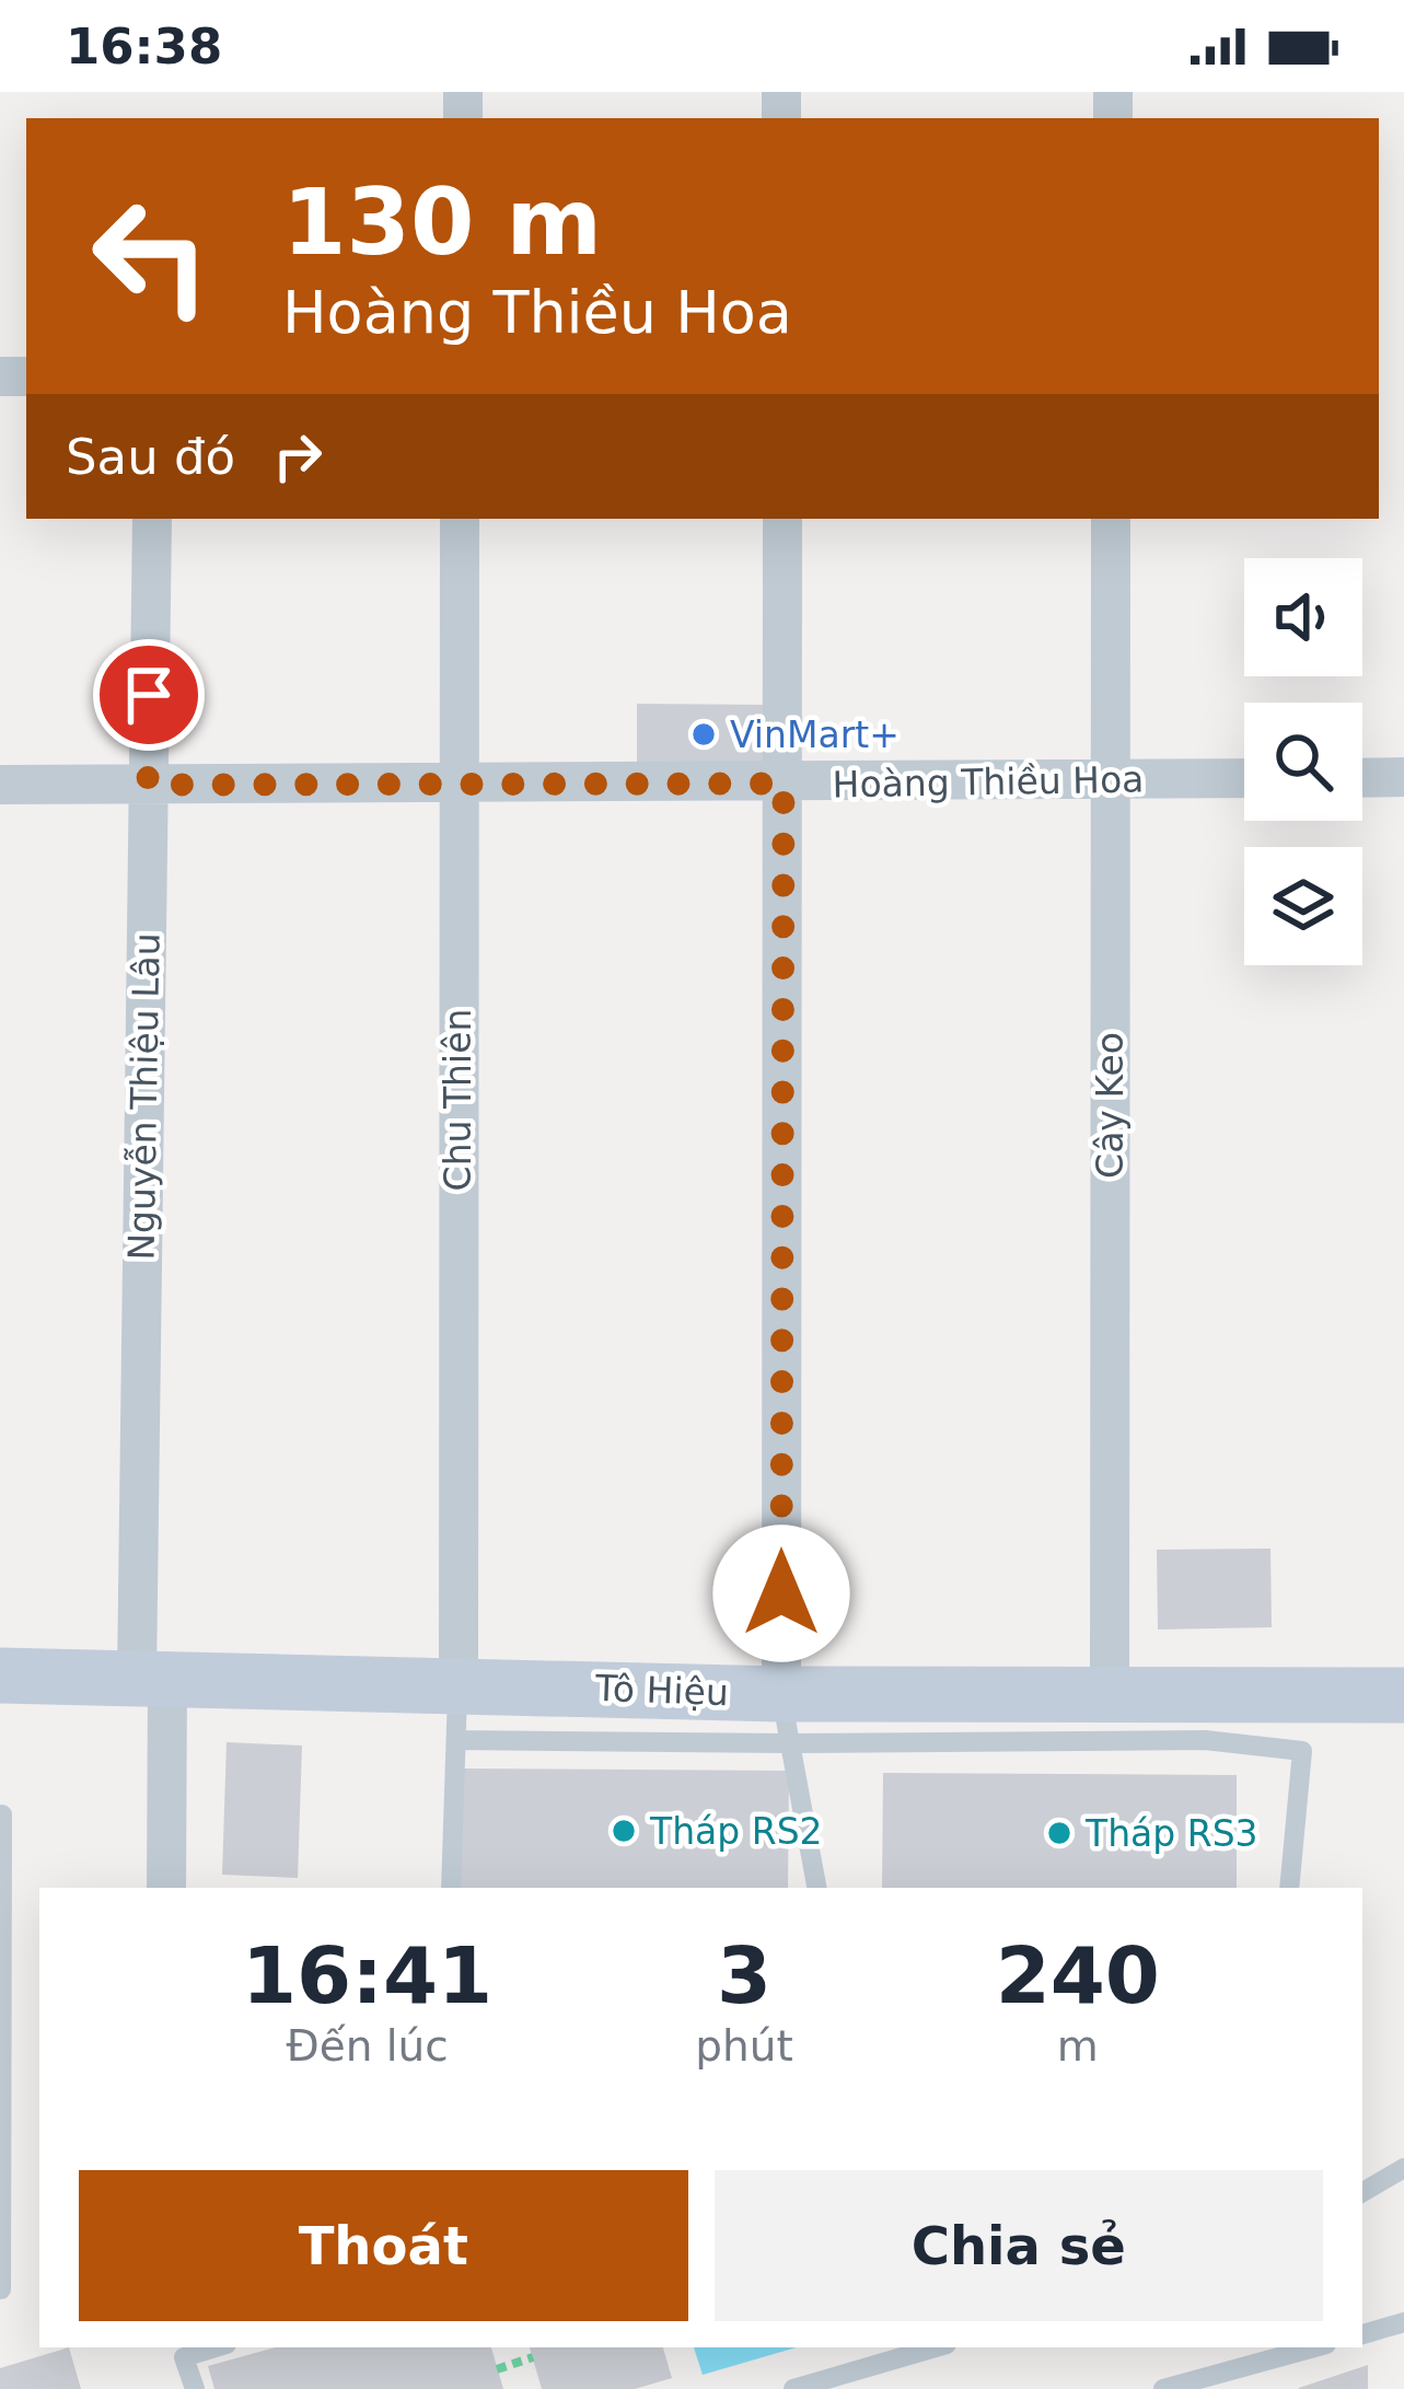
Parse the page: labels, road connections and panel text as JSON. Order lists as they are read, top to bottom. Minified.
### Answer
{"streets":{"street":["Hoàng Thiều Hoa","Nguyễn Thiệu Lâu","Chu Thiên","Cây Keo","Tô Hiệu"]},"crossings":[["Hoàng Thiều Hoa","Nguyễn Thiệu Lâu"],["Hoàng Thiều Hoa","Chu Thiên"],["Hoàng Thiều Hoa","Cây Keo"],["Nguyễn Thiệu Lâu","Tô Hiệu"],["Chu Thiên","Tô Hiệu"],["Cây Keo","Tô Hiệu"]],"places":["VinMart+","Tháp RS2","Tháp RS3"],"page":{"status":"16:38","turn":["130 m","Hoàng Thiều Hoa"],"then":"Sau đó","eta":["16:41","Đến lúc","3","phút","240","m"],"buttons":["Thoát","Chia sẻ"]}}
